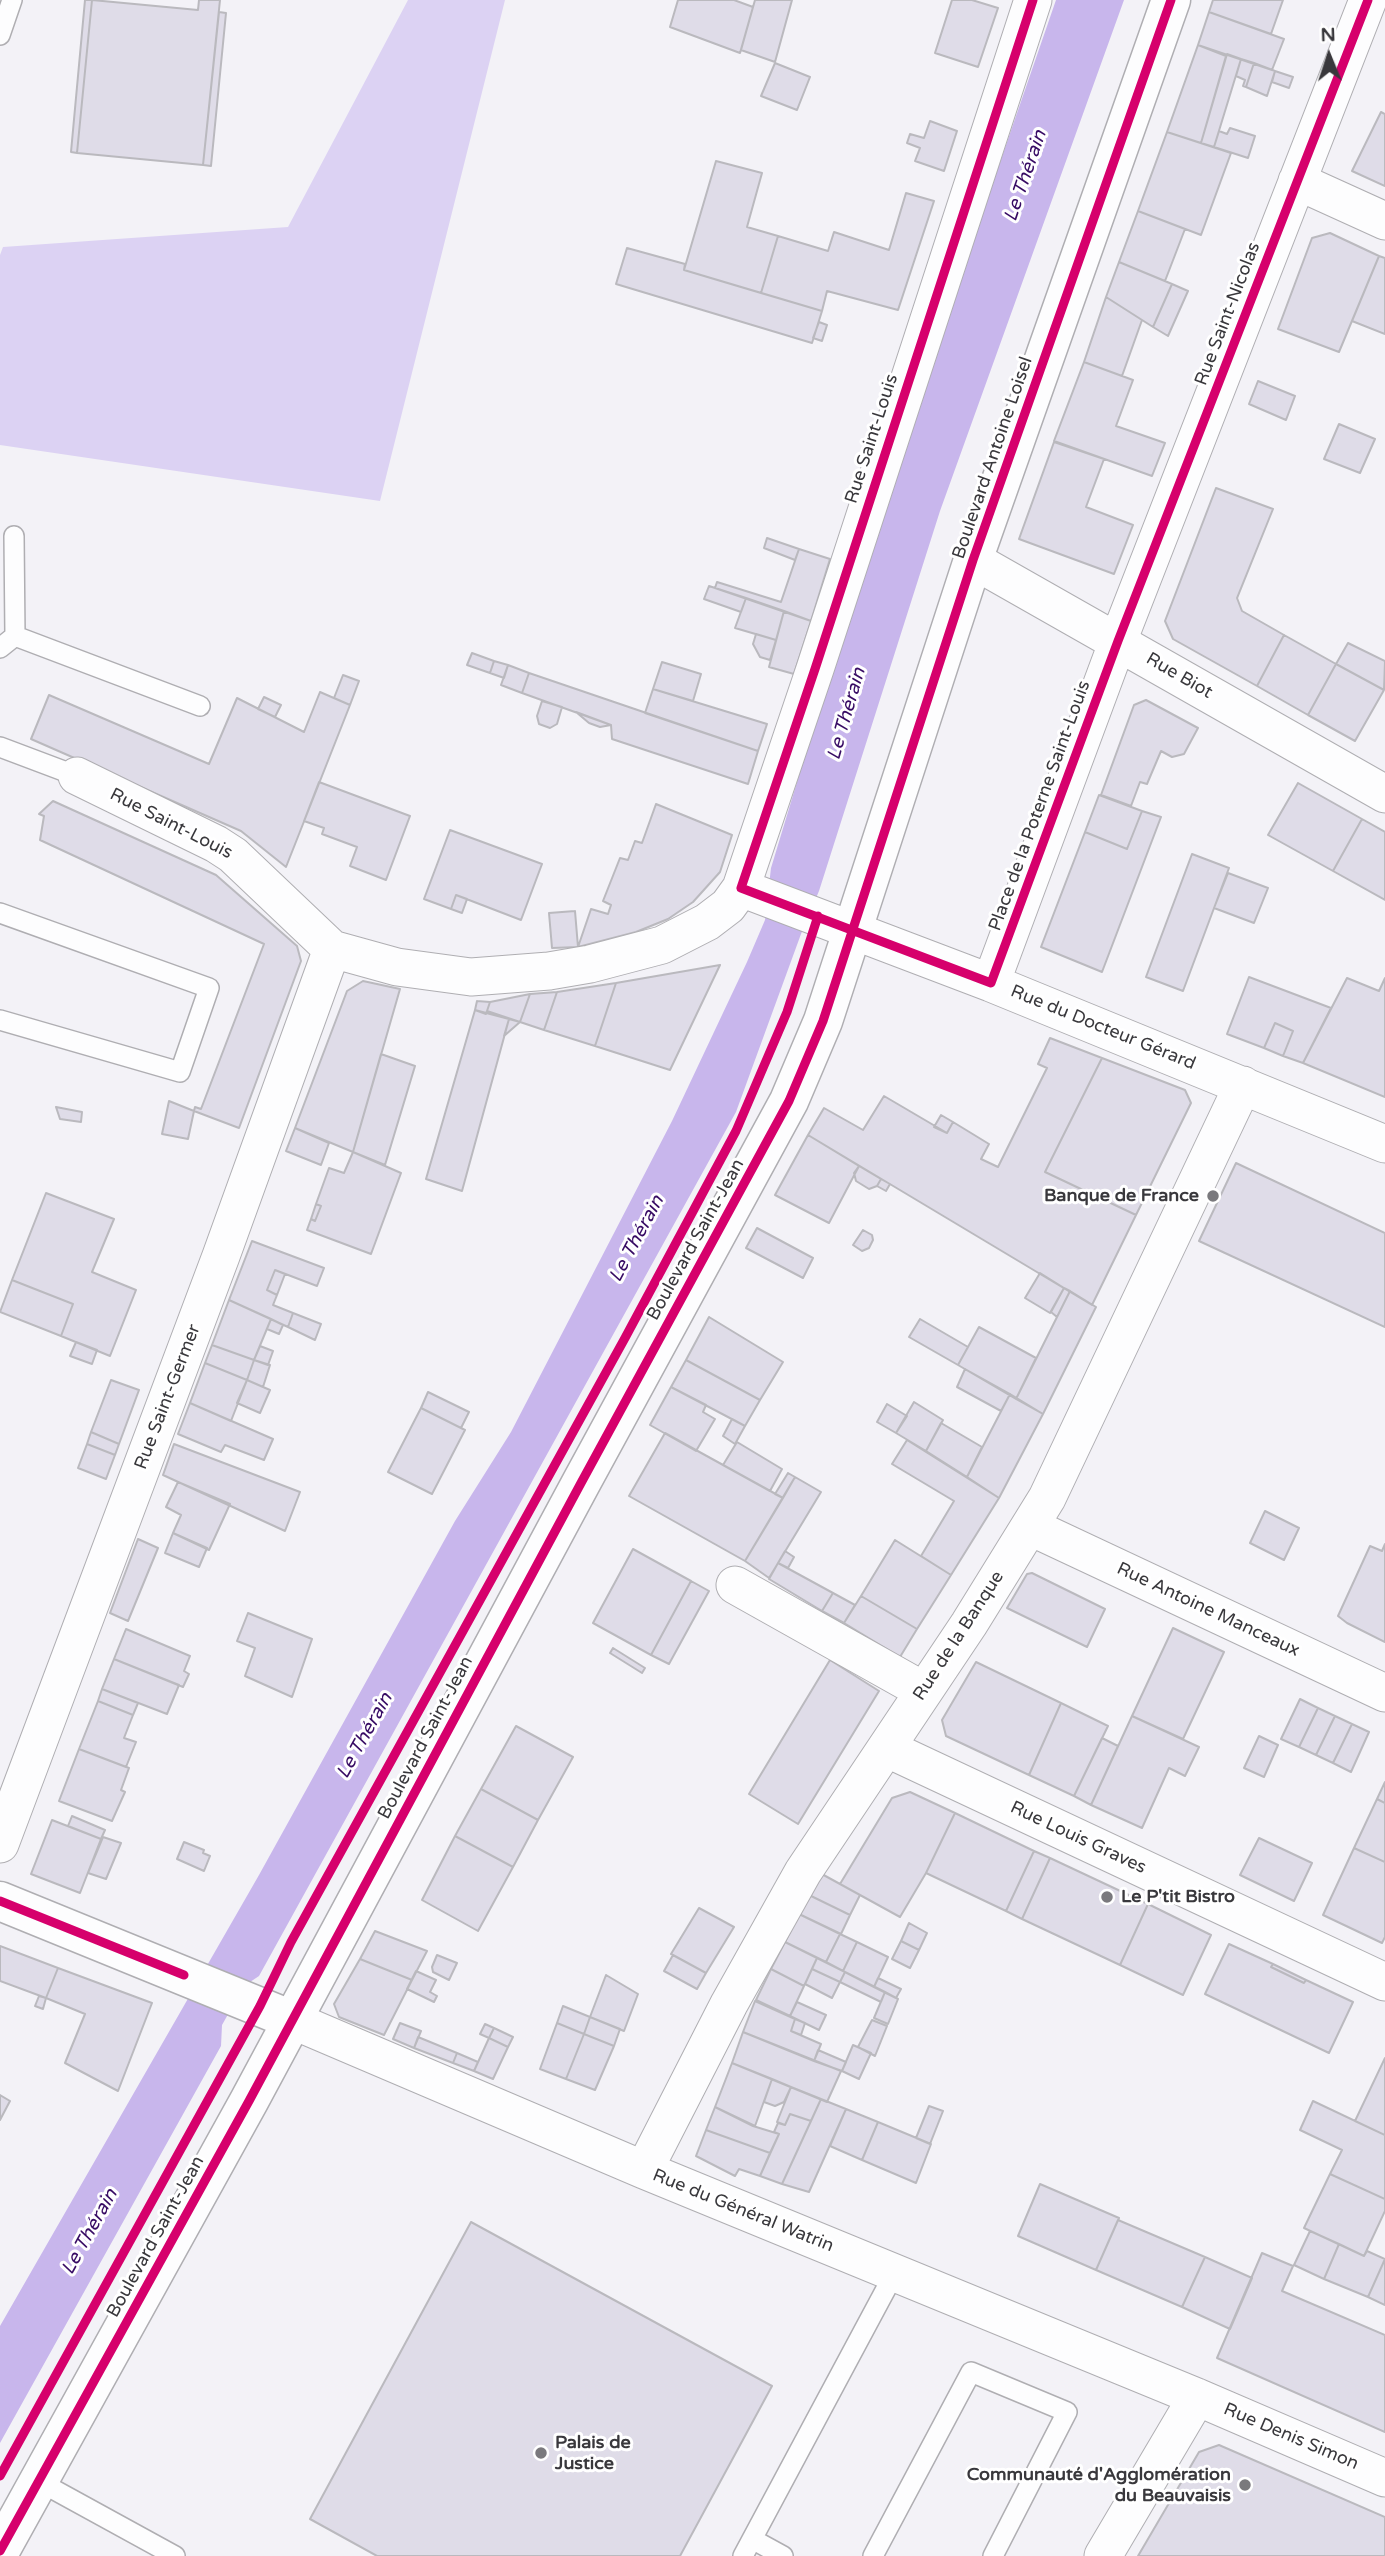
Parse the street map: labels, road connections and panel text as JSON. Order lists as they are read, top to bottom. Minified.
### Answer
{"streets":{"main road":["Boulevard Antoine Loisel","Boulevard Saint-Jean"],"street":["Rue Saint-Nicolas","Rue Saint-Louis","Rue Biot","Place de la Poterne Saint-Louis","Rue du Docteur Gérard","Rue Saint-Germer","Rue Antoine Manceaux","Rue de la Banque","Rue Louis Graves","Rue du Général Watrin","Rue Denis Simon"]},"crossings":[["Rue Saint-Nicolas","Rue Biot"],["Rue Saint-Nicolas","Place de la Poterne Saint-Louis"],["Rue Saint-Louis","Rue du Docteur Gérard"],["Rue Saint-Louis","Rue Saint-Germer"],["Boulevard Antoine Loisel","Rue Biot"],["Boulevard Antoine Loisel","Rue du Docteur Gérard"],["Boulevard Antoine Loisel","Boulevard Saint-Jean"],["Rue Biot","Place de la Poterne Saint-Louis"],["Place de la Poterne Saint-Louis","Rue du Docteur Gérard"],["Rue du Docteur Gérard","Boulevard Saint-Jean"],["Rue du Docteur Gérard","Rue de la Banque"],["Boulevard Saint-Jean","Rue du Général Watrin"],["Rue Antoine Manceaux","Rue de la Banque"],["Rue de la Banque","Rue Louis Graves"],["Rue de la Banque","Rue du Général Watrin"],["Rue du Général Watrin","Rue Denis Simon"]],"water":["Le Thérain"],"places":["Banque de France","Le P'tit Bistro","Palais de Justice","Communauté d'Agglomération du Beauvaisis"],"north":"top"}
